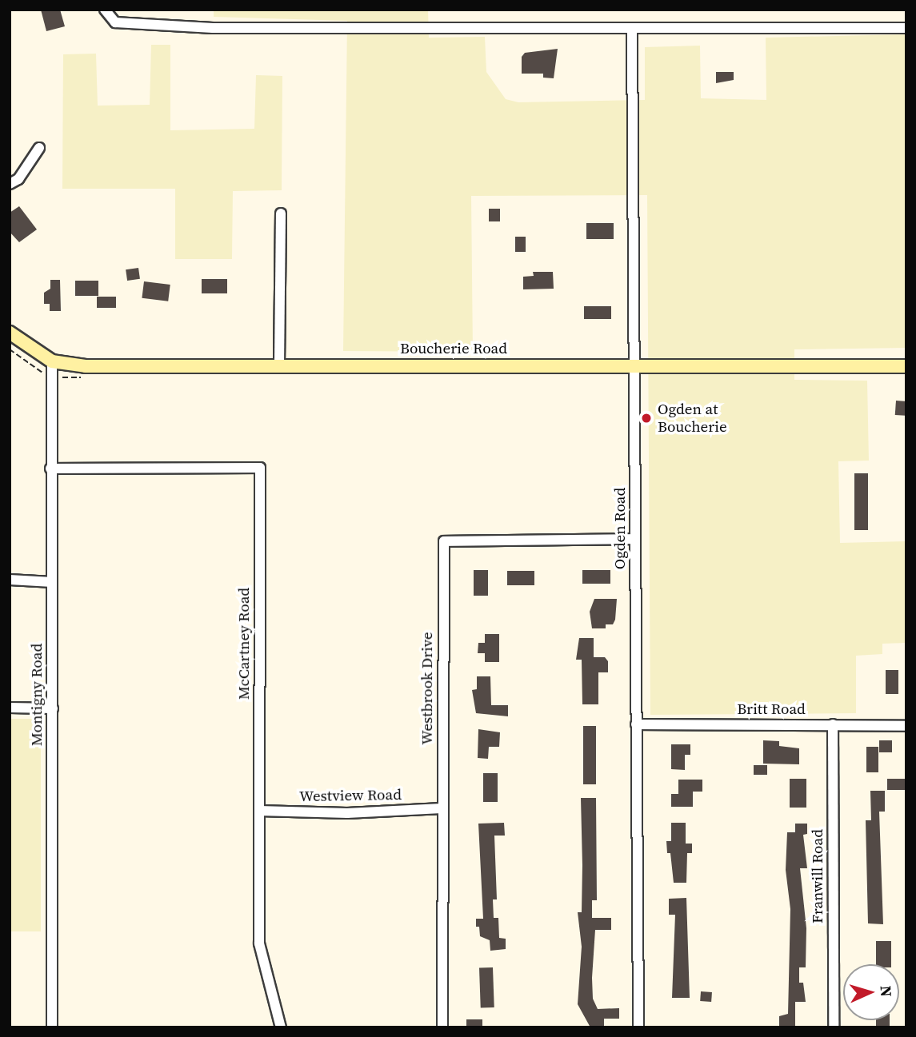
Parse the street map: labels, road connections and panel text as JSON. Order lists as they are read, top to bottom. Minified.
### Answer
{"streets":{"main road":["Boucherie Road"],"street":["Ogden Road","McCartney Road","Westbrook Drive","Montigny Road","Britt Road","Westview Road","Franwill Road"]},"crossings":[["Boucherie Road","Ogden Road"],["Boucherie Road","Montigny Road"],["Ogden Road","Westbrook Drive"],["Ogden Road","Britt Road"],["McCartney Road","Montigny Road"],["McCartney Road","Westview Road"],["Westbrook Drive","Westview Road"],["Britt Road","Franwill Road"]],"places":["Ogden at Boucherie"],"north":"right"}
